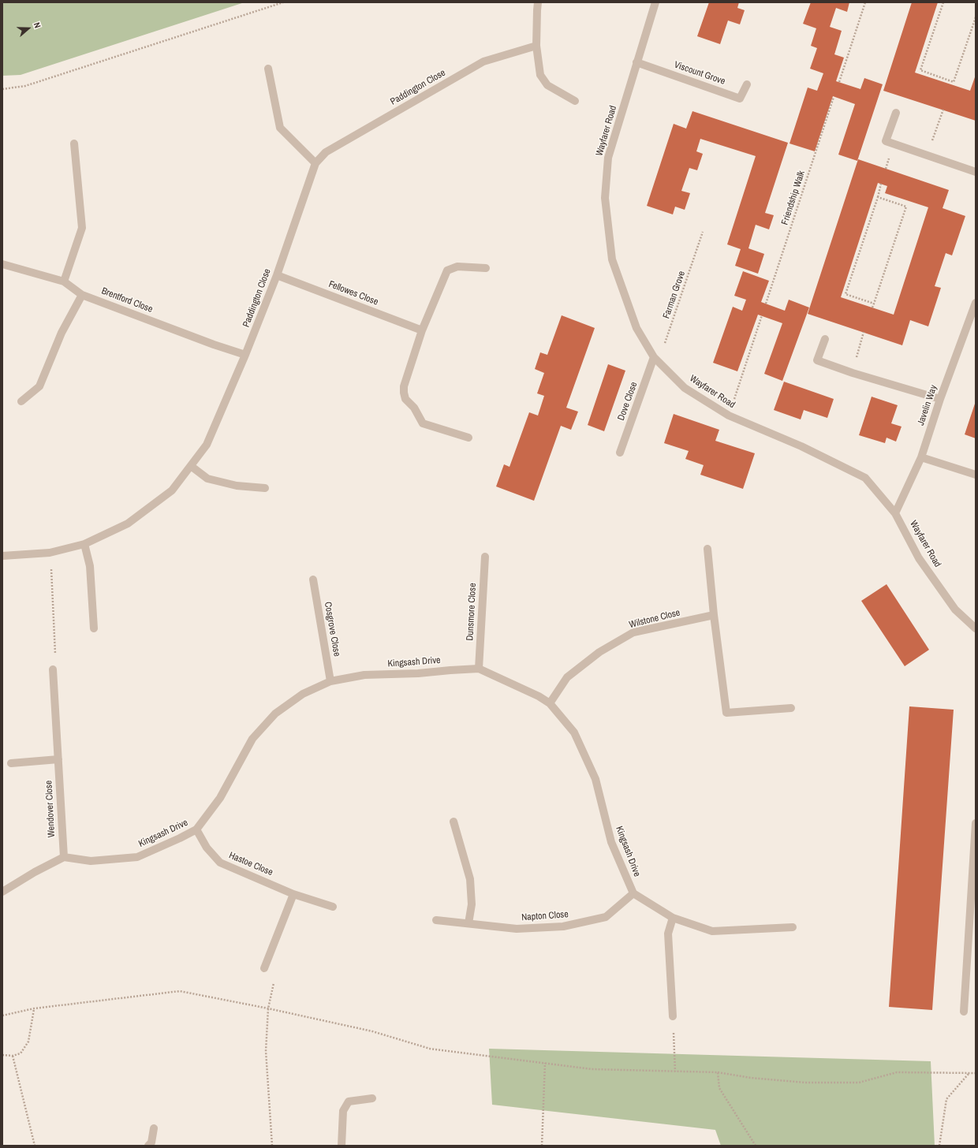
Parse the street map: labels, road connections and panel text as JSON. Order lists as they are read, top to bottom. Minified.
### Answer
{"streets":{"street":["Viscount Grove","Paddington Close","Wayfarer Road","Fellowes Close","Brentford Close","Dove Close","Javelin Way","Dunsmore Close","Wilstone Close","Cosgrove Close","Kingsash Drive","Wendover Close","Hastoe Close","Napton Close"],"path":["Friendship Walk","Farman Grove"]},"crossings":[["Viscount Grove","Wayfarer Road"],["Paddington Close","Fellowes Close"],["Paddington Close","Brentford Close"],["Wayfarer Road","Farman Grove"],["Wayfarer Road","Dove Close"],["Wayfarer Road","Javelin Way"],["Farman Grove","Dove Close"],["Dunsmore Close","Kingsash Drive"],["Wilstone Close","Kingsash Drive"],["Cosgrove Close","Kingsash Drive"],["Kingsash Drive","Wendover Close"],["Kingsash Drive","Hastoe Close"],["Kingsash Drive","Napton Close"]],"north":"right"}
